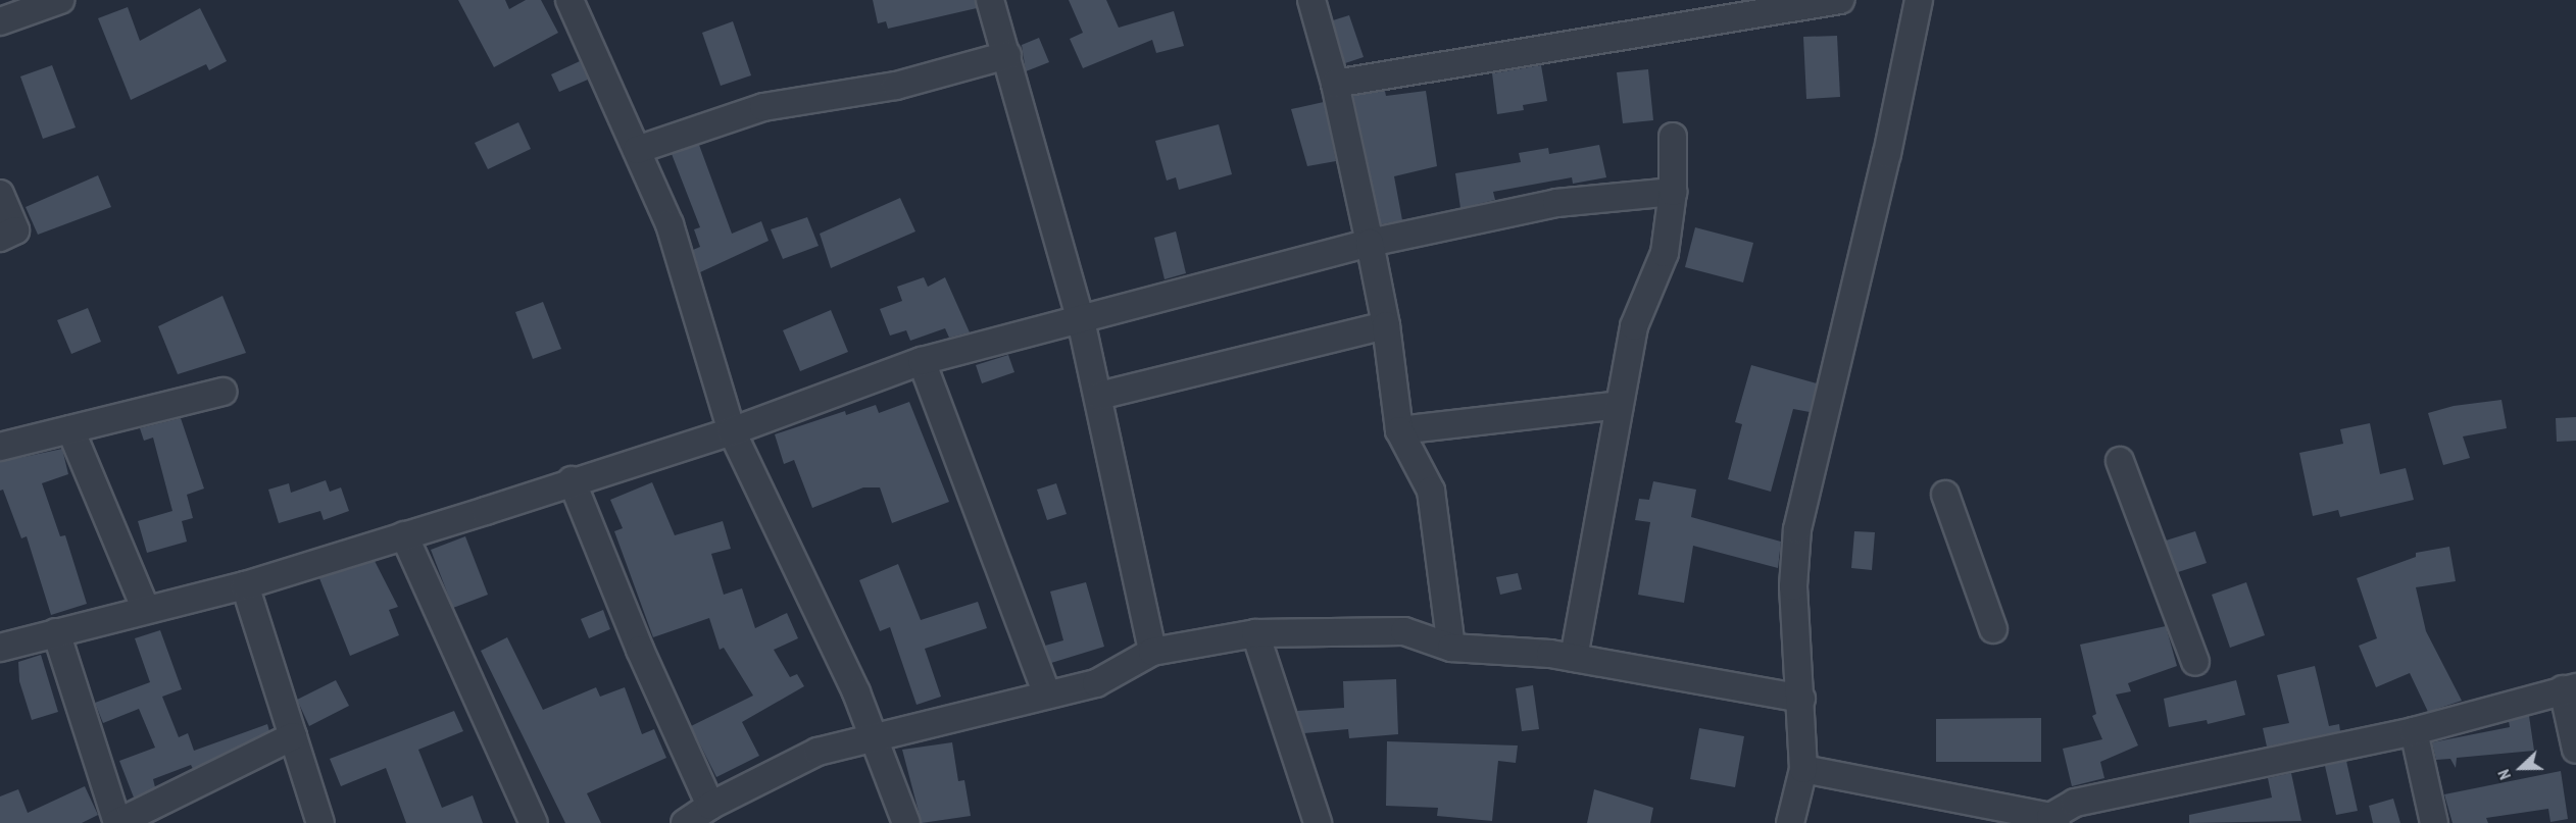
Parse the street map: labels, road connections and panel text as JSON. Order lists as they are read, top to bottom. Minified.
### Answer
{"north":"left"}
